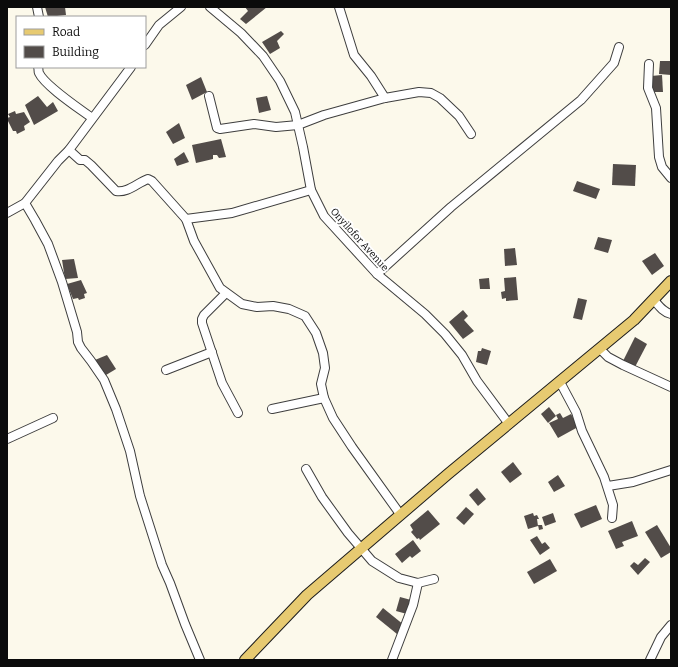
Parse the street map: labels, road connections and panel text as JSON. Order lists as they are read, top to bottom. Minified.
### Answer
{"streets":{"street":["Onyilofor Avenue"]},"legend":["Road","Building"]}
